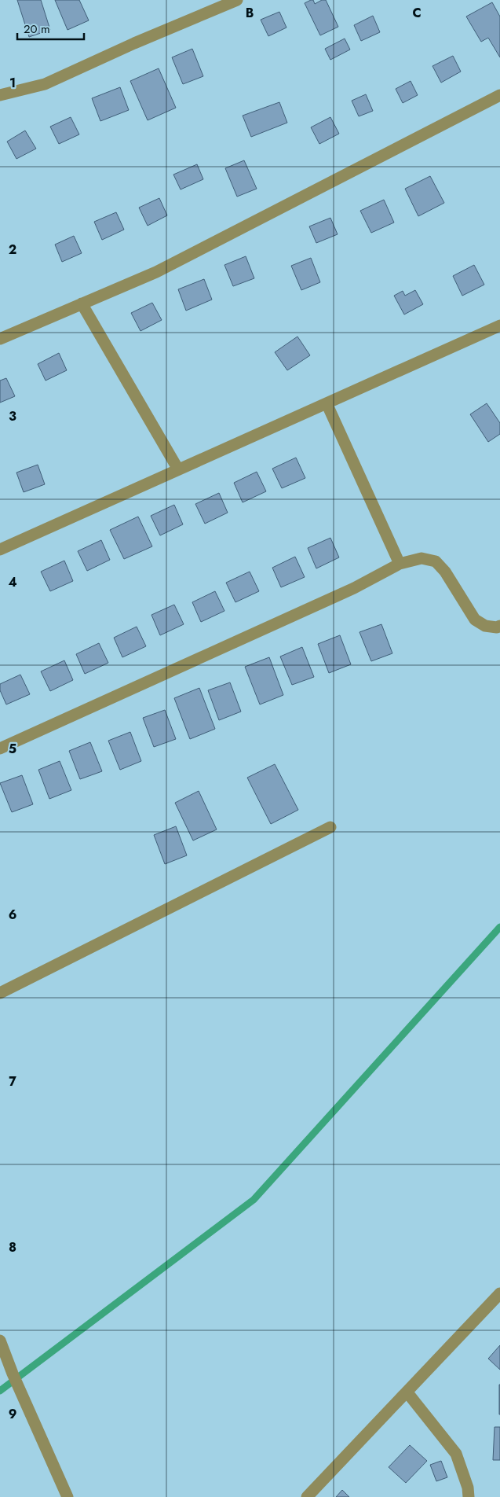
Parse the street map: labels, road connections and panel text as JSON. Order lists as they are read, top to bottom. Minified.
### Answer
{"scale_bar":"20 m","grid":{"columns":["B","C"],"rows":["1","2","3","4","5","6","7","8","9"]}}
